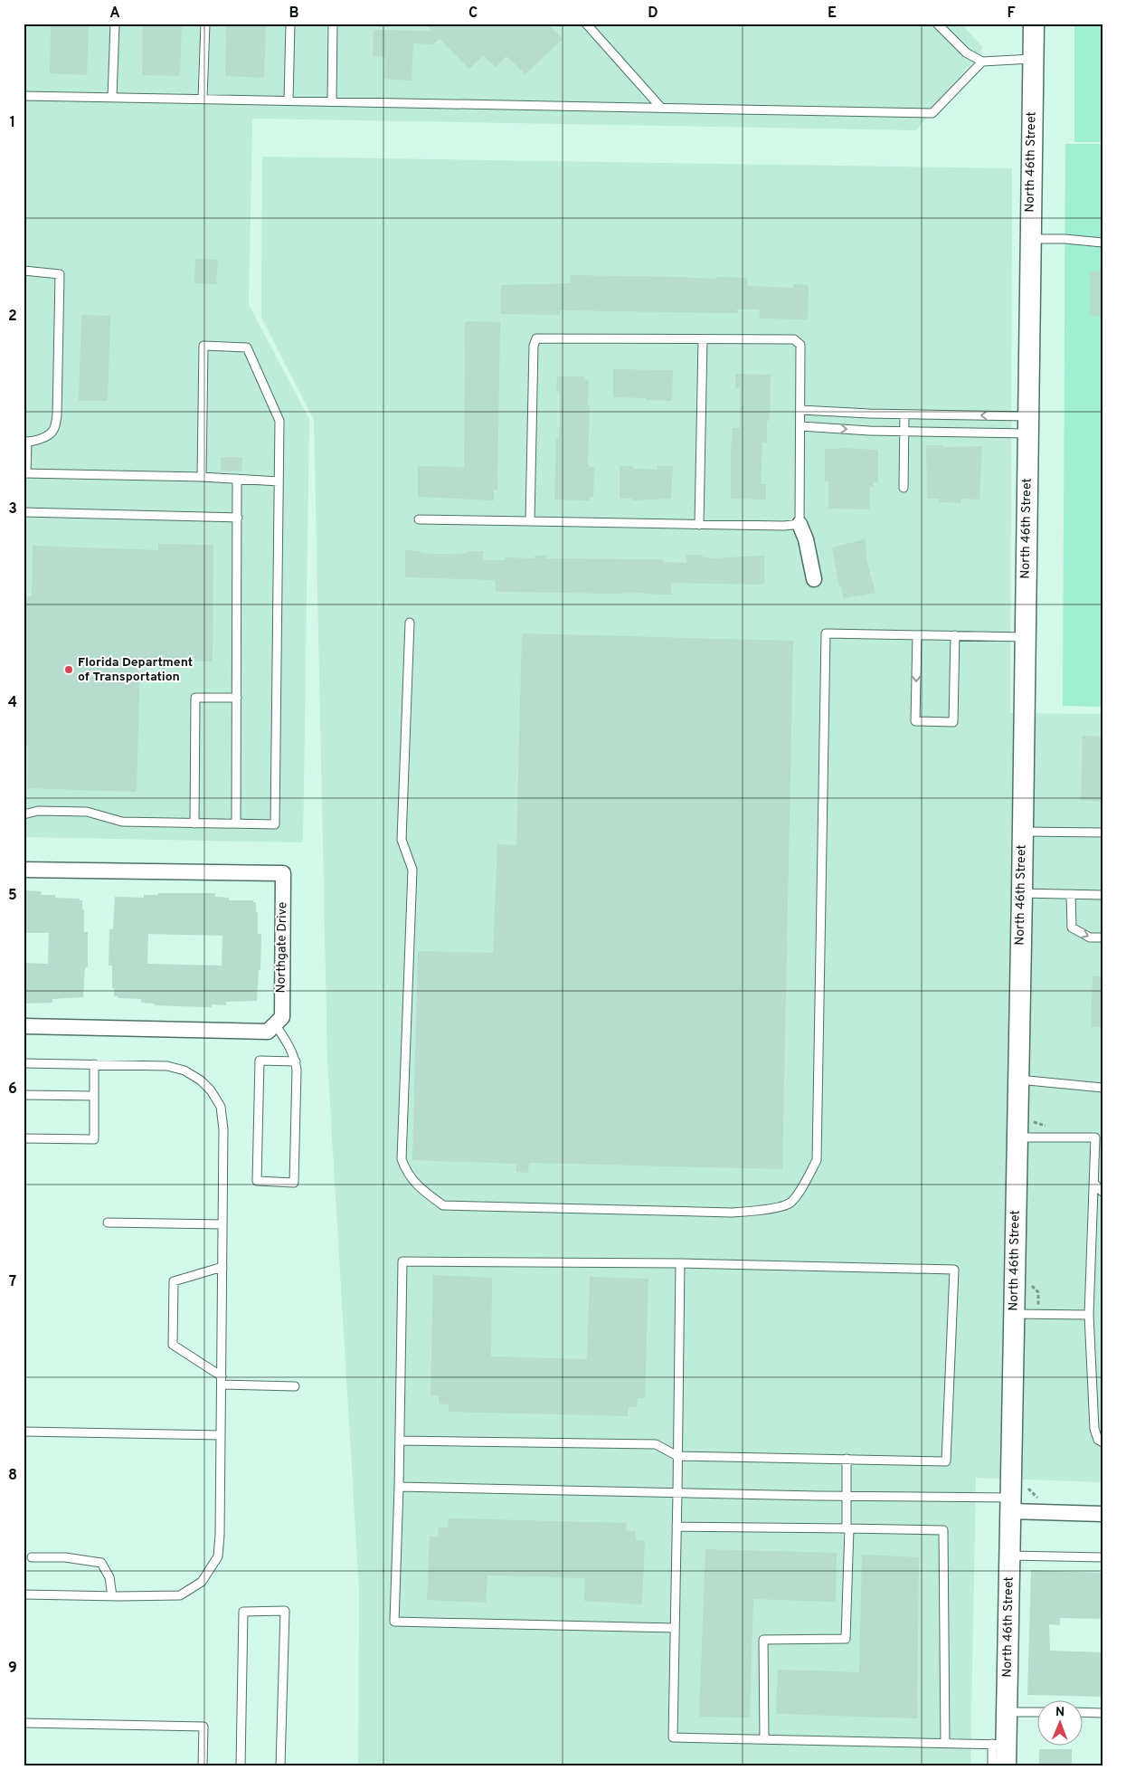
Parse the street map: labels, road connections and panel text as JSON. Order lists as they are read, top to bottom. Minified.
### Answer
{"streets":{"street":["North 46th Street","Northgate Drive"]},"places":["Florida Department of Transportation"],"north":"top","grid":{"columns":["A","B","C","D","E","F"],"rows":["1","2","3","4","5","6","7","8","9"]}}
